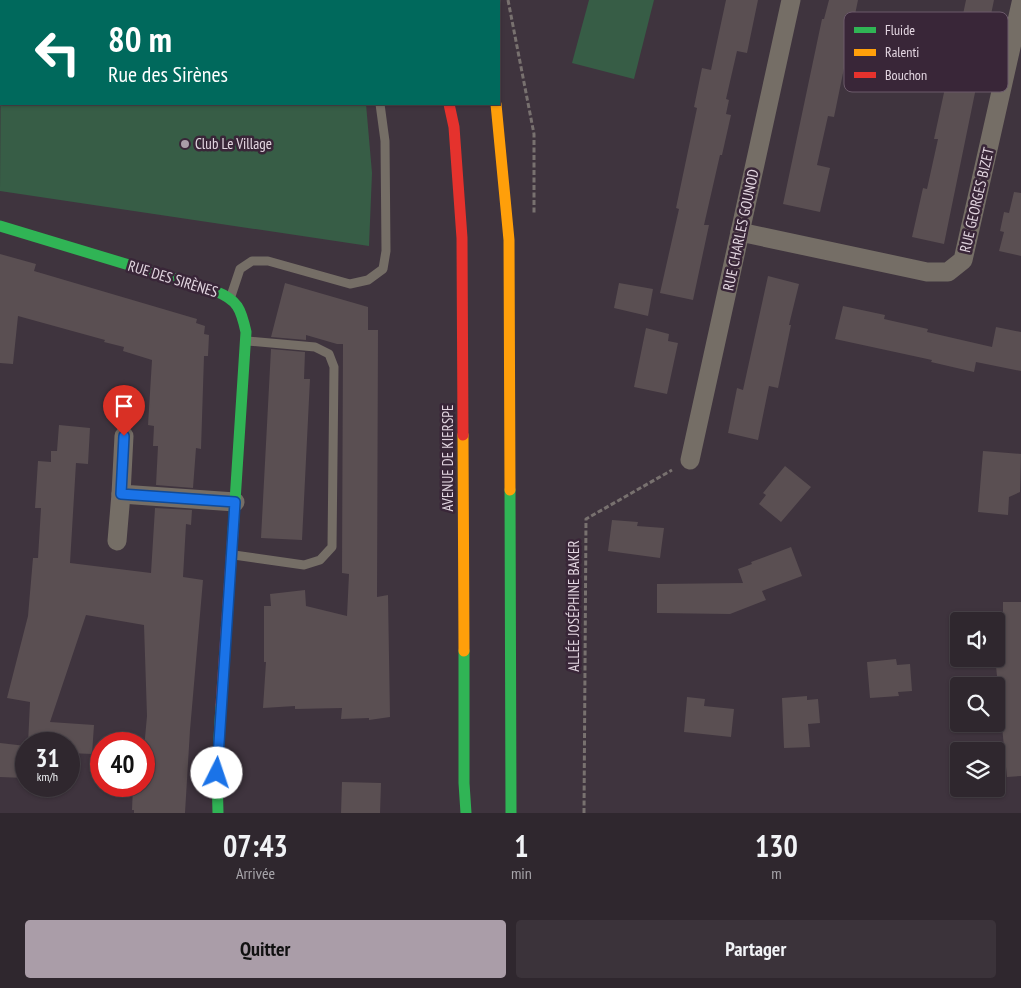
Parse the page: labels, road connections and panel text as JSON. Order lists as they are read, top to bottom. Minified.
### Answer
{"streets":{"main road":["RUE DES SIRÈNES","AVENUE DE KIERSPE"],"street":["RUE GEORGES BIZET","RUE CHARLES GOUNOD"],"path":["ALLÉE JOSÉPHINE BAKER"]},"crossings":[["RUE GEORGES BIZET","RUE CHARLES GOUNOD"],["RUE CHARLES GOUNOD","ALLÉE JOSÉPHINE BAKER"]],"places":["Club Le Village"],"legend":["Fluide","Ralenti","Bouchon"],"page":{"turn":["80 m","Rue des Sirènes"],"speed":"31 km/h","limit":"40","eta":["07:43","Arrivée","1","min","130","m"],"buttons":["Quitter","Partager"]}}
